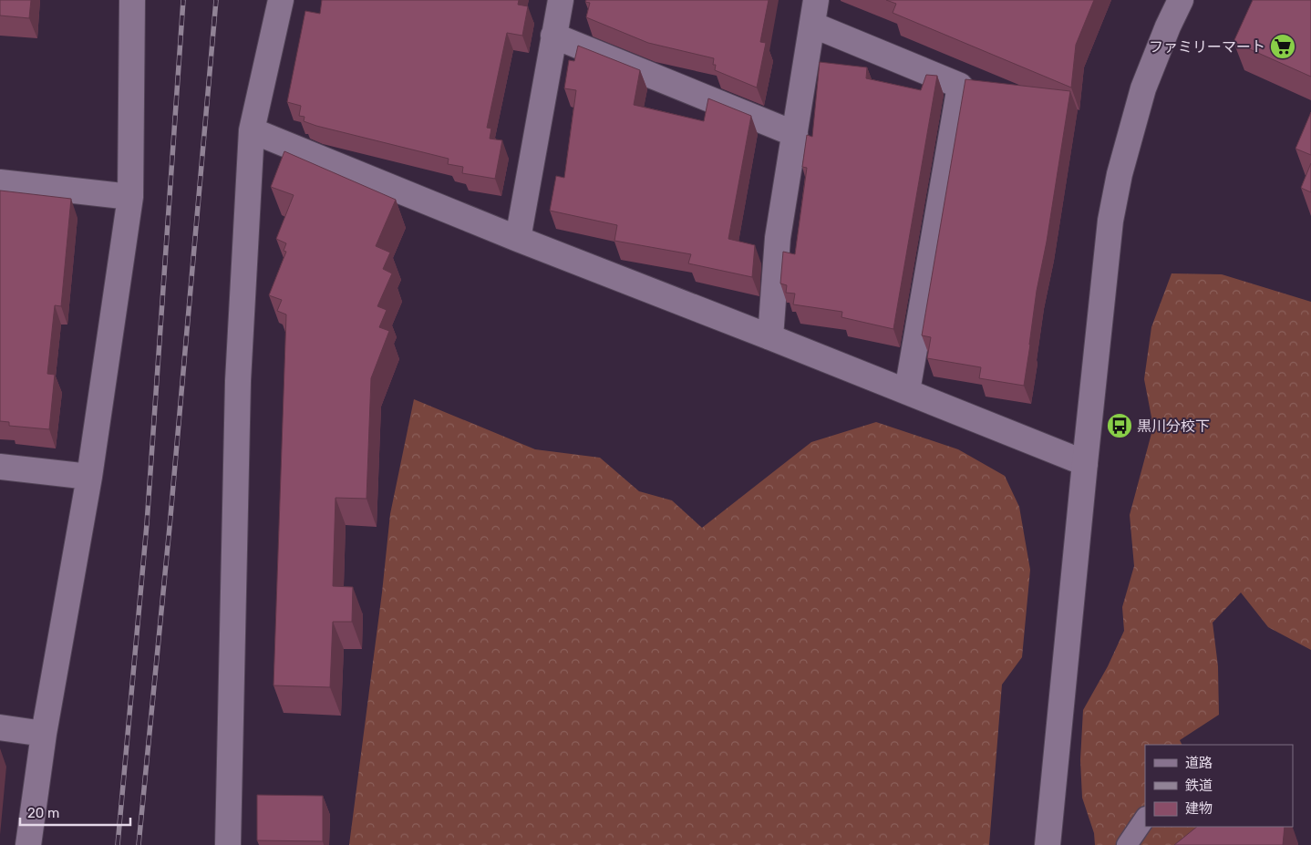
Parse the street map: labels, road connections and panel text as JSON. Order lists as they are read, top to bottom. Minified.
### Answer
{"places":{"supermarket":["ファミリーマート"],"bus stop":["黒川分校下"]},"legend":["道路","鉄道","建物"],"scale_bar":"20 m"}
